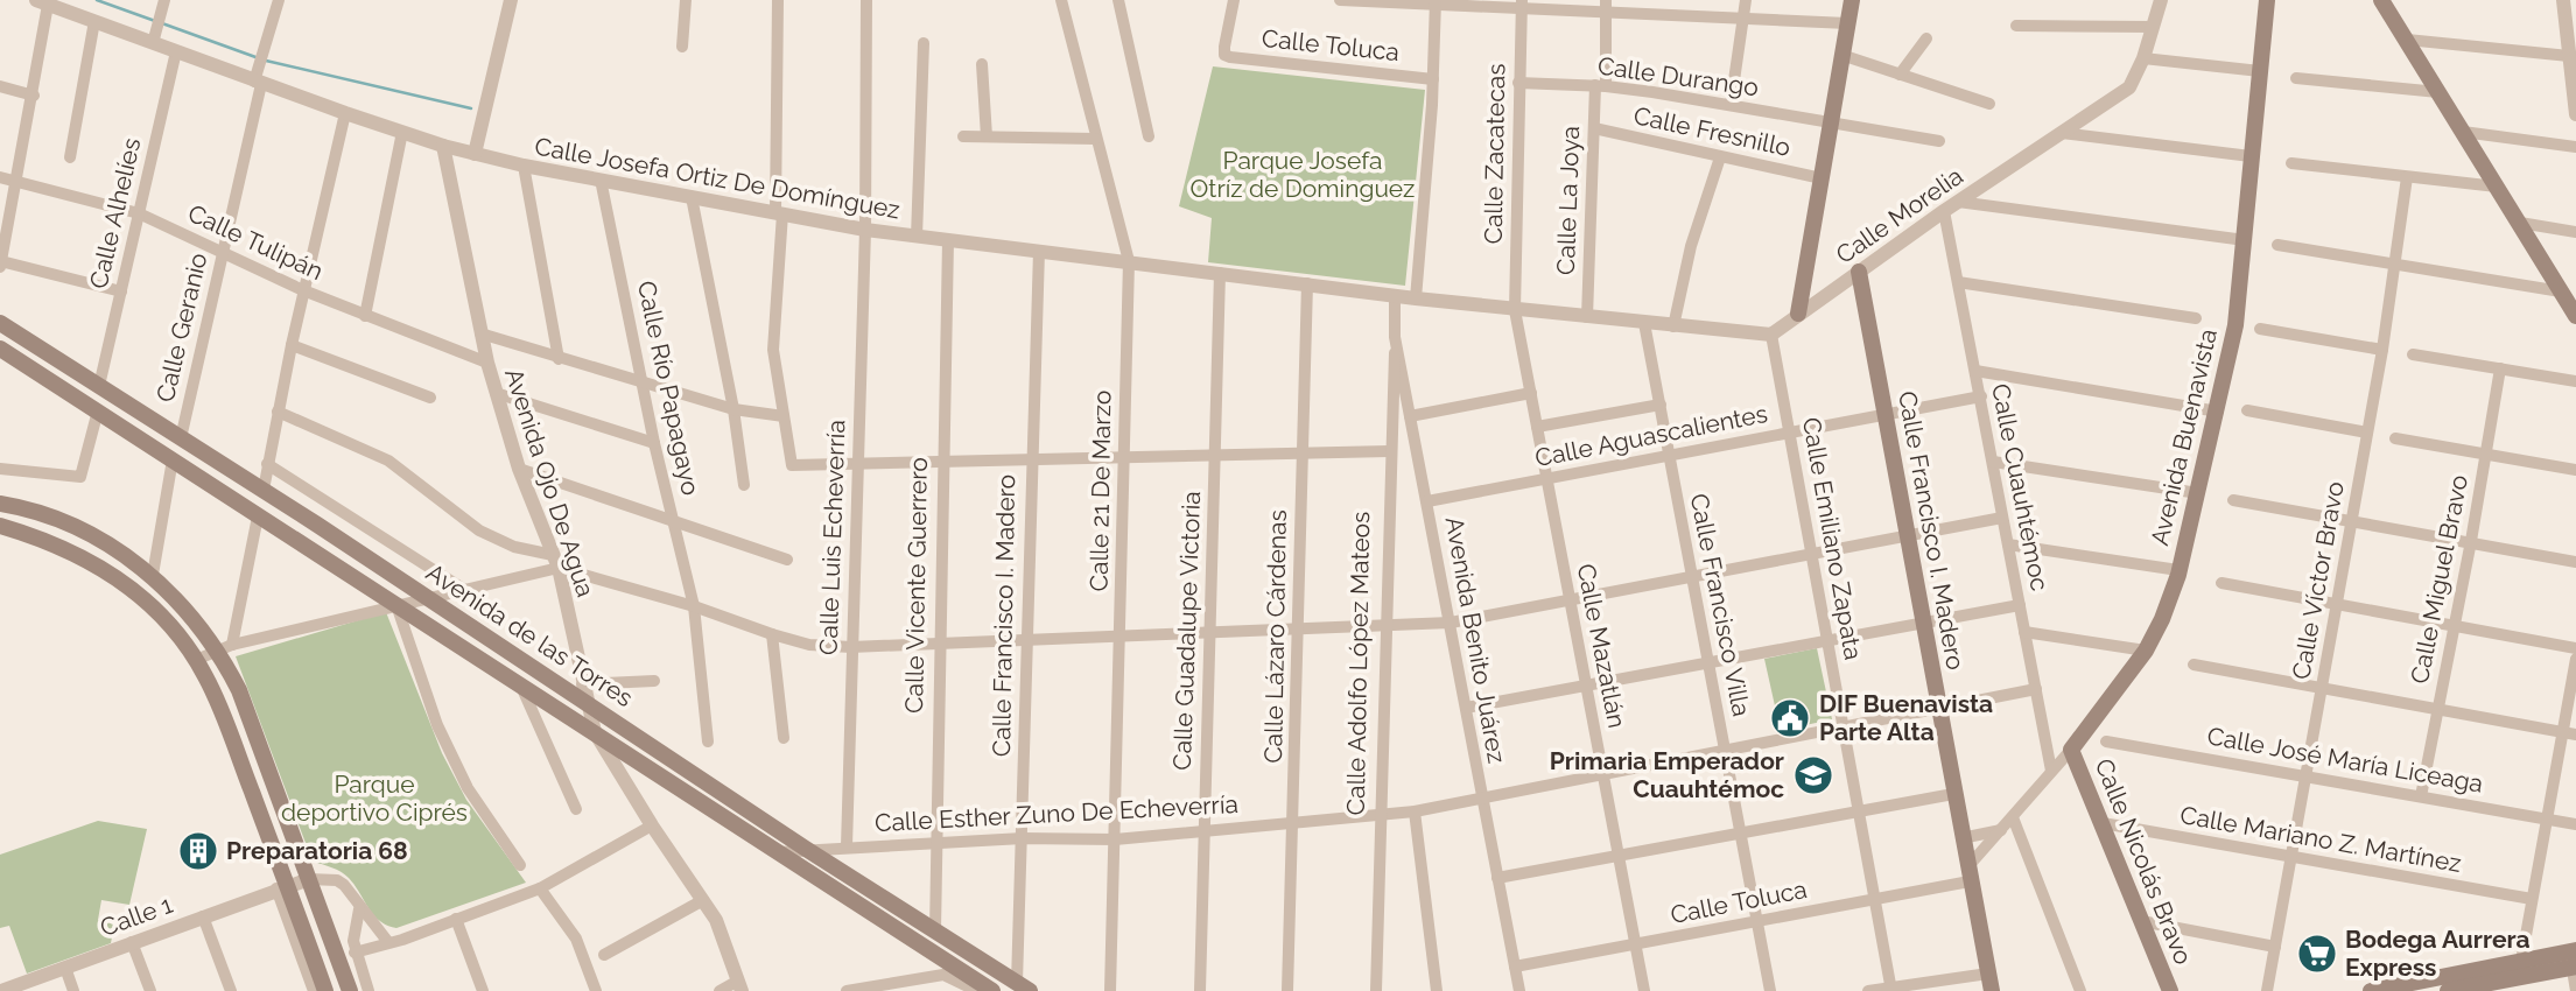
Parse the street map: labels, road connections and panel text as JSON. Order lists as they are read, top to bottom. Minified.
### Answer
{"streets":{"main road":["Avenida Buenavista","Calle Francisco I. Madero","Avenida de las Torres","Calle Nicolás Bravo"],"street":["Calle Toluca","Calle Durango","Calle Fresnillo","Calle Zacatecas","Calle Josefa Ortiz De Domínguez","Calle La Joya","Calle Alhelíes","Calle Morelia","Calle Tulipán","Calle Geranio","Calle Río Papagayo","Calle Aguascalientes","Avenida Ojo De Agua","Calle Cuauhtémoc","Calle 21 De Marzo","Calle Luis Echeverría","Calle Emiliano Zapata","Calle Miguel Bravo","Calle Víctor Bravo","Calle Vicente Guerrero","Calle Francisco Villa","Calle Guadalupe Victoria","Calle Lázaro Cárdenas","Avenida Benito Juárez","Calle Mazatlán","Calle Adolfo López Mateos","Calle José María Liceaga","Calle Esther Zuno De Echeverría","Calle Mariano Z. Martínez","Calle 1"]},"crossings":[["Calle Toluca","Avenida Buenavista"],["Calle Toluca","Calle Francisco I. Madero"],["Calle Toluca","Calle Emiliano Zapata"],["Calle Toluca","Calle Francisco Villa"],["Calle Toluca","Avenida Benito Juárez"],["Calle Toluca","Calle Mazatlán"],["Calle Durango","Calle Zacatecas"],["Calle Durango","Calle La Joya"],["Calle Fresnillo","Calle La Joya"],["Calle Zacatecas","Calle Mazatlán"],["Calle Josefa Ortiz De Domínguez","Calle Alhelíes"],["Calle Josefa Ortiz De Domínguez","Calle Geranio"],["Calle Josefa Ortiz De Domínguez","Calle Río Papagayo"],["Calle Josefa Ortiz De Domínguez","Avenida Ojo De Agua"],["Calle Josefa Ortiz De Domínguez","Calle 21 De Marzo"],["Calle Josefa Ortiz De Domínguez","Calle Francisco I. Madero"],["Calle Josefa Ortiz De Domínguez","Calle Luis Echeverría"],["Calle Josefa Ortiz De Domínguez","Calle Vicente Guerrero"],["Calle Josefa Ortiz De Domínguez","Calle Guadalupe Victoria"],["Calle Josefa Ortiz De Domínguez","Calle Lázaro Cárdenas"],["Calle Josefa Ortiz De Domínguez","Avenida Benito Juárez"],["Calle Alhelíes","Calle Tulipán"],["Calle Alhelíes","Avenida de las Torres"],["Calle Morelia","Calle Cuauhtémoc"],["Calle Morelia","Calle Francisco I. Madero"],["Calle Morelia","Calle Emiliano Zapata"],["Calle Tulipán","Calle Geranio"],["Calle Tulipán","Avenida Ojo De Agua"],["Calle Geranio","Avenida de las Torres"],["Calle Aguascalientes","Calle Cuauhtémoc"],["Calle Aguascalientes","Calle Francisco I. Madero"],["Calle Aguascalientes","Calle Emiliano Zapata"],["Calle Aguascalientes","Calle Francisco Villa"],["Calle Aguascalientes","Avenida Benito Juárez"],["Calle Aguascalientes","Calle Mazatlán"],["Avenida Buenavista","Calle Cuauhtémoc"],["Avenida Buenavista","Calle Francisco I. Madero"],["Avenida Buenavista","Calle Nicolás Bravo"],["Avenida Ojo De Agua","Avenida de las Torres"],["Calle Cuauhtémoc","Calle Esther Zuno De Echeverría"],["Calle 21 De Marzo","Calle Esther Zuno De Echeverría"],["Calle Francisco I. Madero","Avenida de las Torres"],["Calle Francisco I. Madero","Calle Esther Zuno De Echeverría"],["Calle Luis Echeverría","Calle Esther Zuno De Echeverría"],["Calle Emiliano Zapata","Calle Esther Zuno De Echeverría"],["Calle Miguel Bravo","Calle José María Liceaga"],["Calle Víctor Bravo","Calle José María Liceaga"],["Calle Víctor Bravo","Calle Mariano Z. Martínez"],["Calle Vicente Guerrero","Avenida de las Torres"],["Calle Vicente Guerrero","Calle Esther Zuno De Echeverría"],["Calle Francisco Villa","Calle Esther Zuno De Echeverría"],["Calle Guadalupe Victoria","Calle Esther Zuno De Echeverría"],["Avenida de las Torres","Calle Esther Zuno De Echeverría"],["Calle Lázaro Cárdenas","Calle Esther Zuno De Echeverría"],["Avenida Benito Juárez","Calle Adolfo López Mateos"],["Avenida Benito Juárez","Calle Esther Zuno De Echeverría"],["Calle Mazatlán","Calle Esther Zuno De Echeverría"],["Calle Adolfo López Mateos","Calle Esther Zuno De Echeverría"],["Calle Mariano Z. Martínez","Calle Nicolás Bravo"]],"parks":["Parque Josefa Otríz de Dominguez","Parque deportivo Ciprés"],"places":{"public building":["DIF Buenavista Parte Alta"],"school or university":["Primaria Emperador Cuauhtémoc"],"building":["Preparatoria 68"],"supermarket":["Bodega Aurrera Express"]}}
